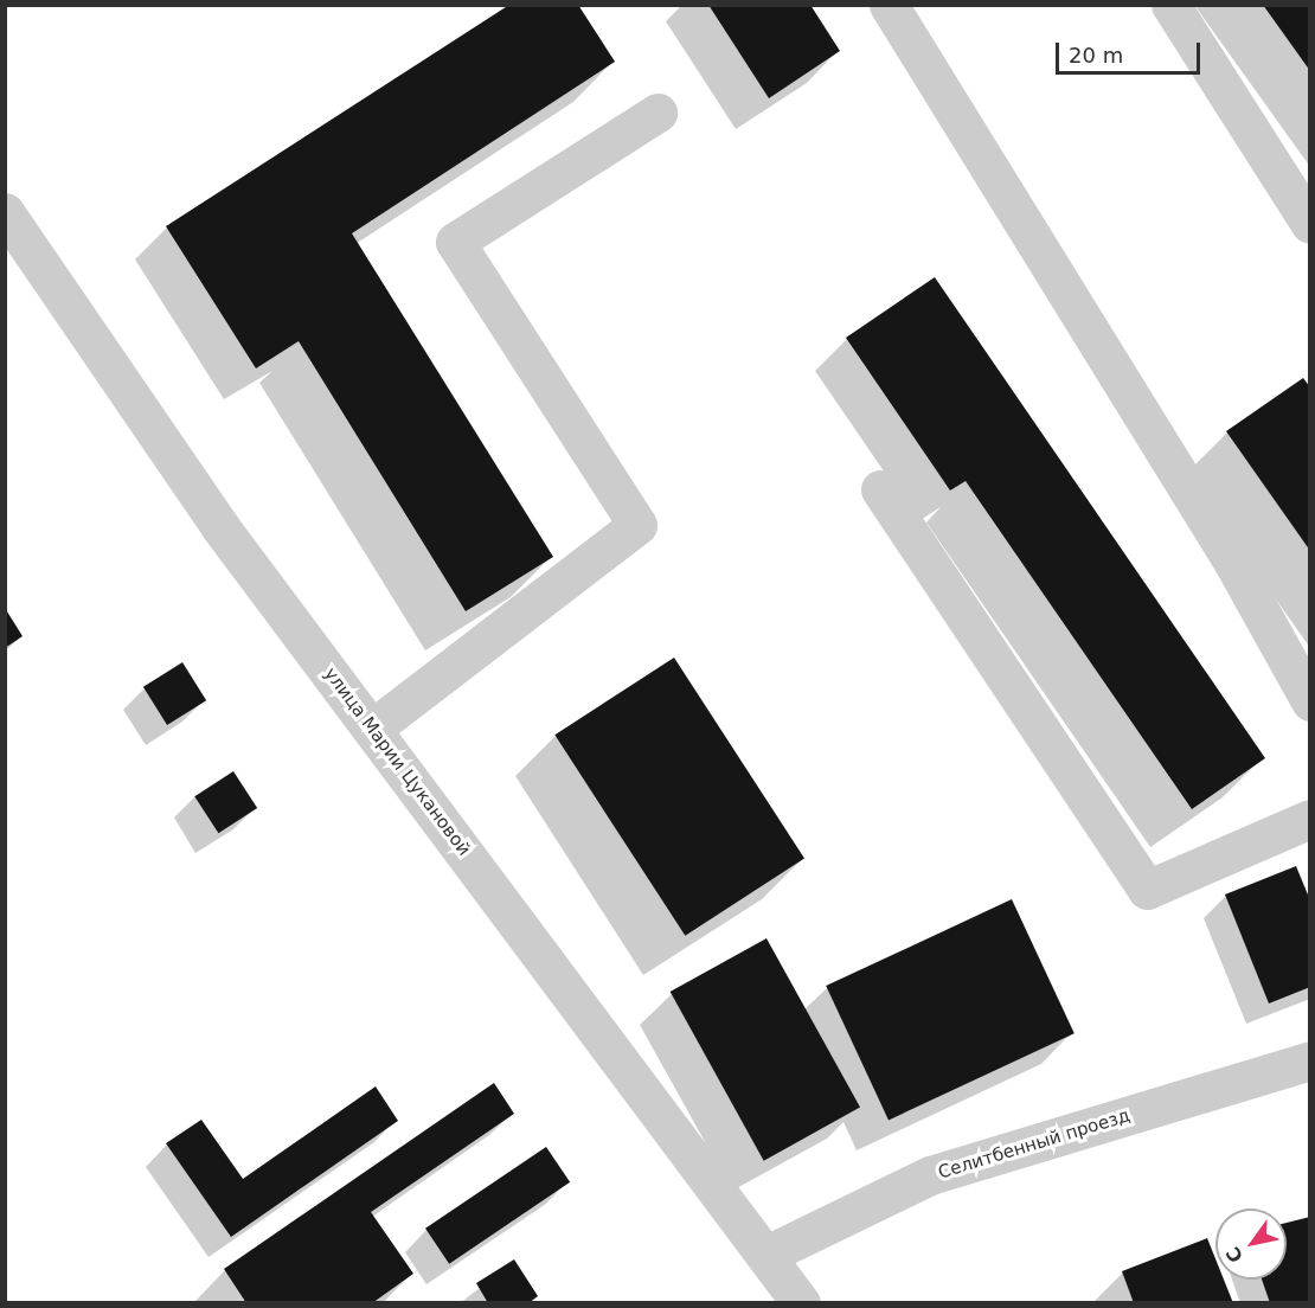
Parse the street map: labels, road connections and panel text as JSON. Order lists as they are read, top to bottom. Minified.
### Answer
{"streets":{"street":["улица Марии Цукановой","Селитбенный проезд"]},"crossings":[["улица Марии Цукановой","Селитбенный проезд"]],"scale_bar":"20 m","north":"bottom left"}
